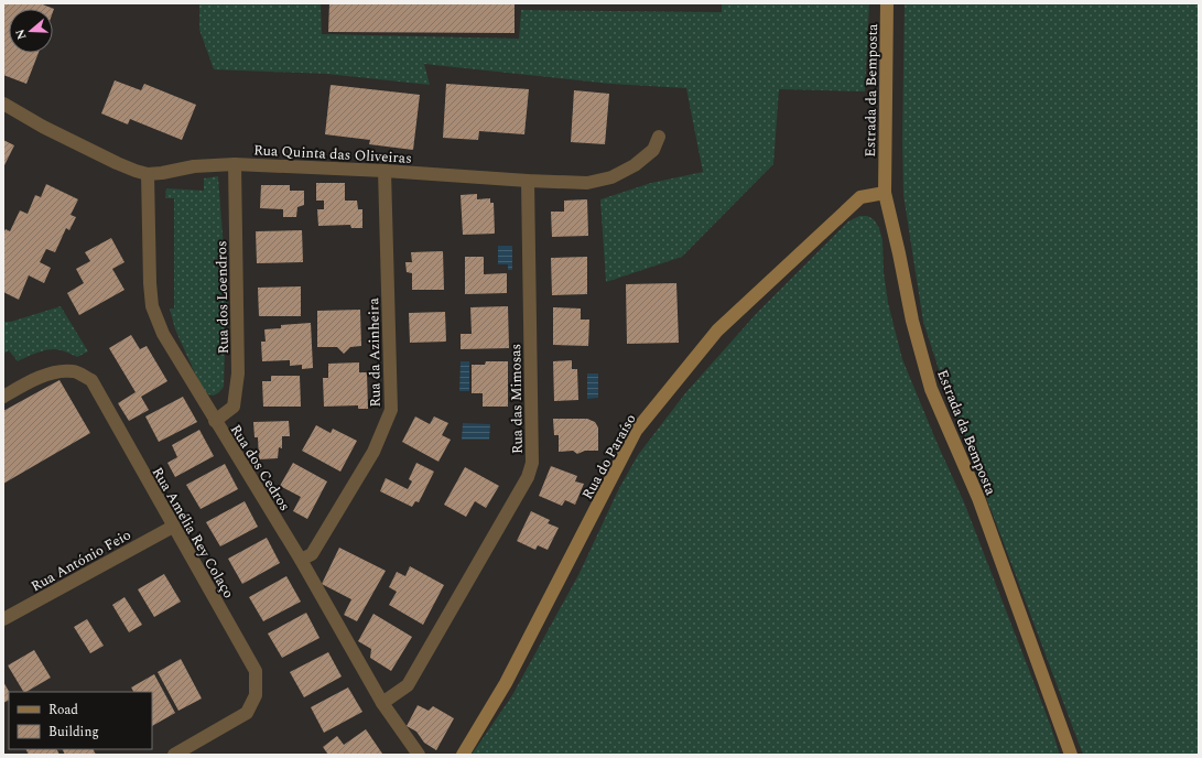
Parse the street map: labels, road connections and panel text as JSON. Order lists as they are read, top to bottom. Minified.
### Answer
{"streets":{"street":["Estrada da Bemposta","Rua Quinta das Oliveiras","Rua dos Loendros","Rua da Azinheira","Rua das Mimosas","Rua do Paraíso","Rua dos Cedros","Rua Amélia Rey Colaço","Rua António Feio"]},"crossings":[["Estrada da Bemposta","Rua do Paraíso"],["Rua Quinta das Oliveiras","Rua dos Loendros"],["Rua Quinta das Oliveiras","Rua da Azinheira"],["Rua Quinta das Oliveiras","Rua das Mimosas"],["Rua Quinta das Oliveiras","Rua dos Cedros"],["Rua dos Loendros","Rua dos Cedros"],["Rua da Azinheira","Rua dos Cedros"],["Rua das Mimosas","Rua dos Cedros"],["Rua Amélia Rey Colaço","Rua António Feio"]],"legend":["Road","Building"],"north":"left"}
